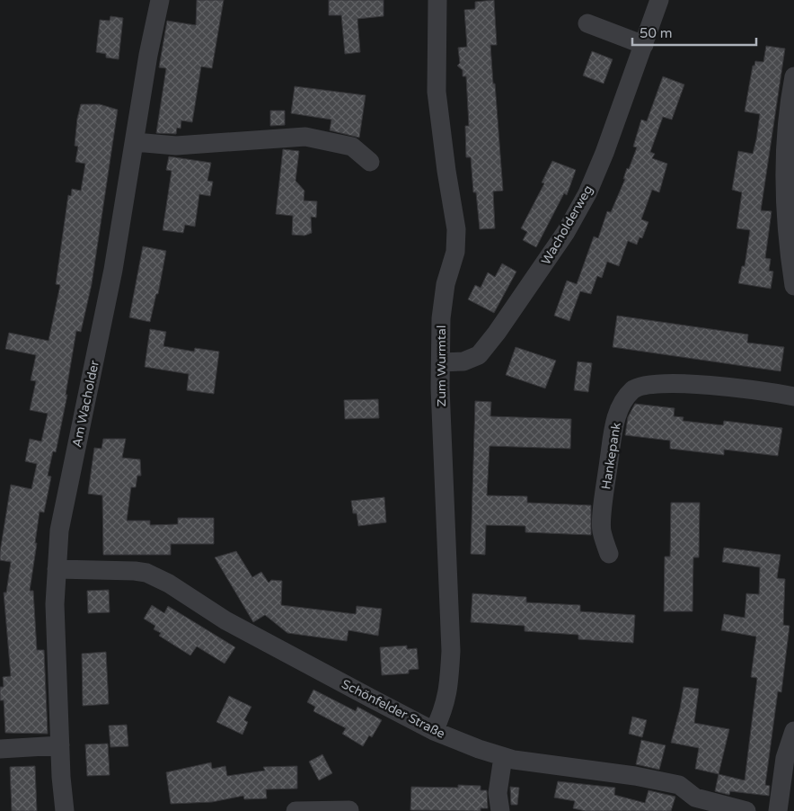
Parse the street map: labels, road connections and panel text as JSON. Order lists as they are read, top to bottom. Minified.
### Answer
{"streets":{"street":["Wacholderweg","Zum Wurmtal","Am Wacholder","Hankepank","Schönfelder Straße"]},"crossings":[["Wacholderweg","Zum Wurmtal"],["Zum Wurmtal","Schönfelder Straße"],["Am Wacholder","Schönfelder Straße"]],"scale_bar":"50 m"}
